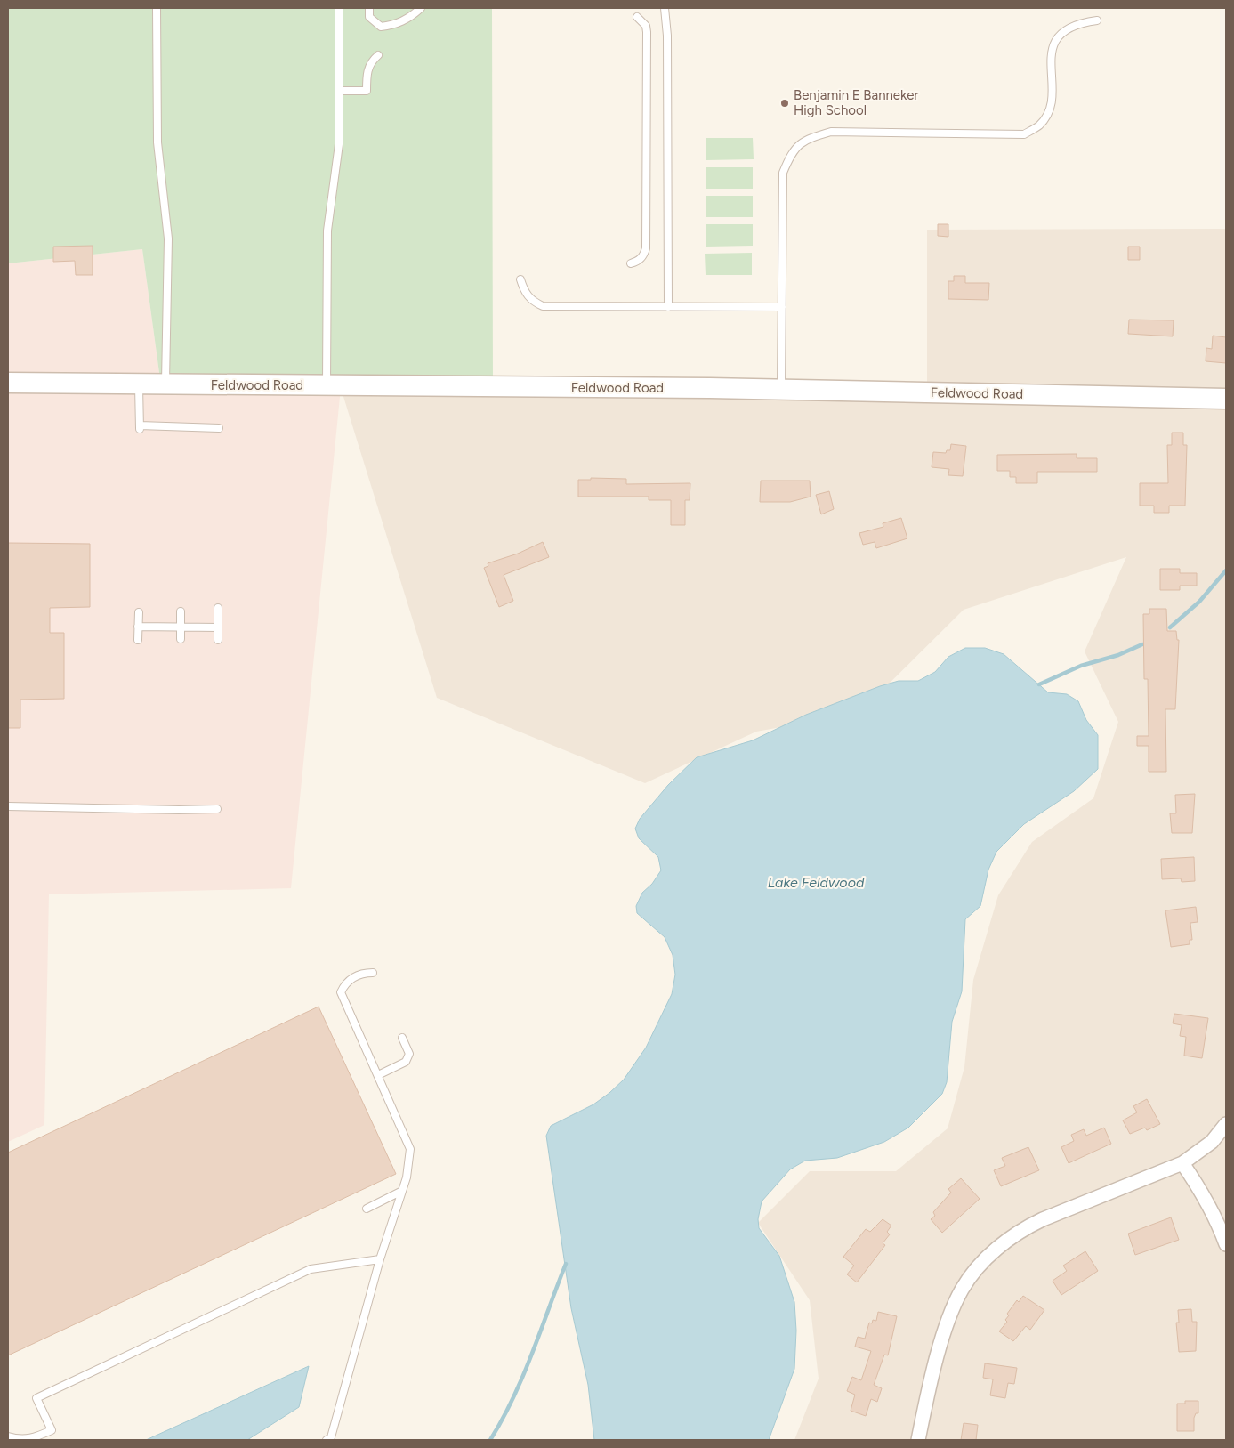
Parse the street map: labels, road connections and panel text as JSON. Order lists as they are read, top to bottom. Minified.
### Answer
{"streets":{"street":["Feldwood Road"]},"water":["Lake Feldwood"],"places":["Benjamin E Banneker High School"]}
